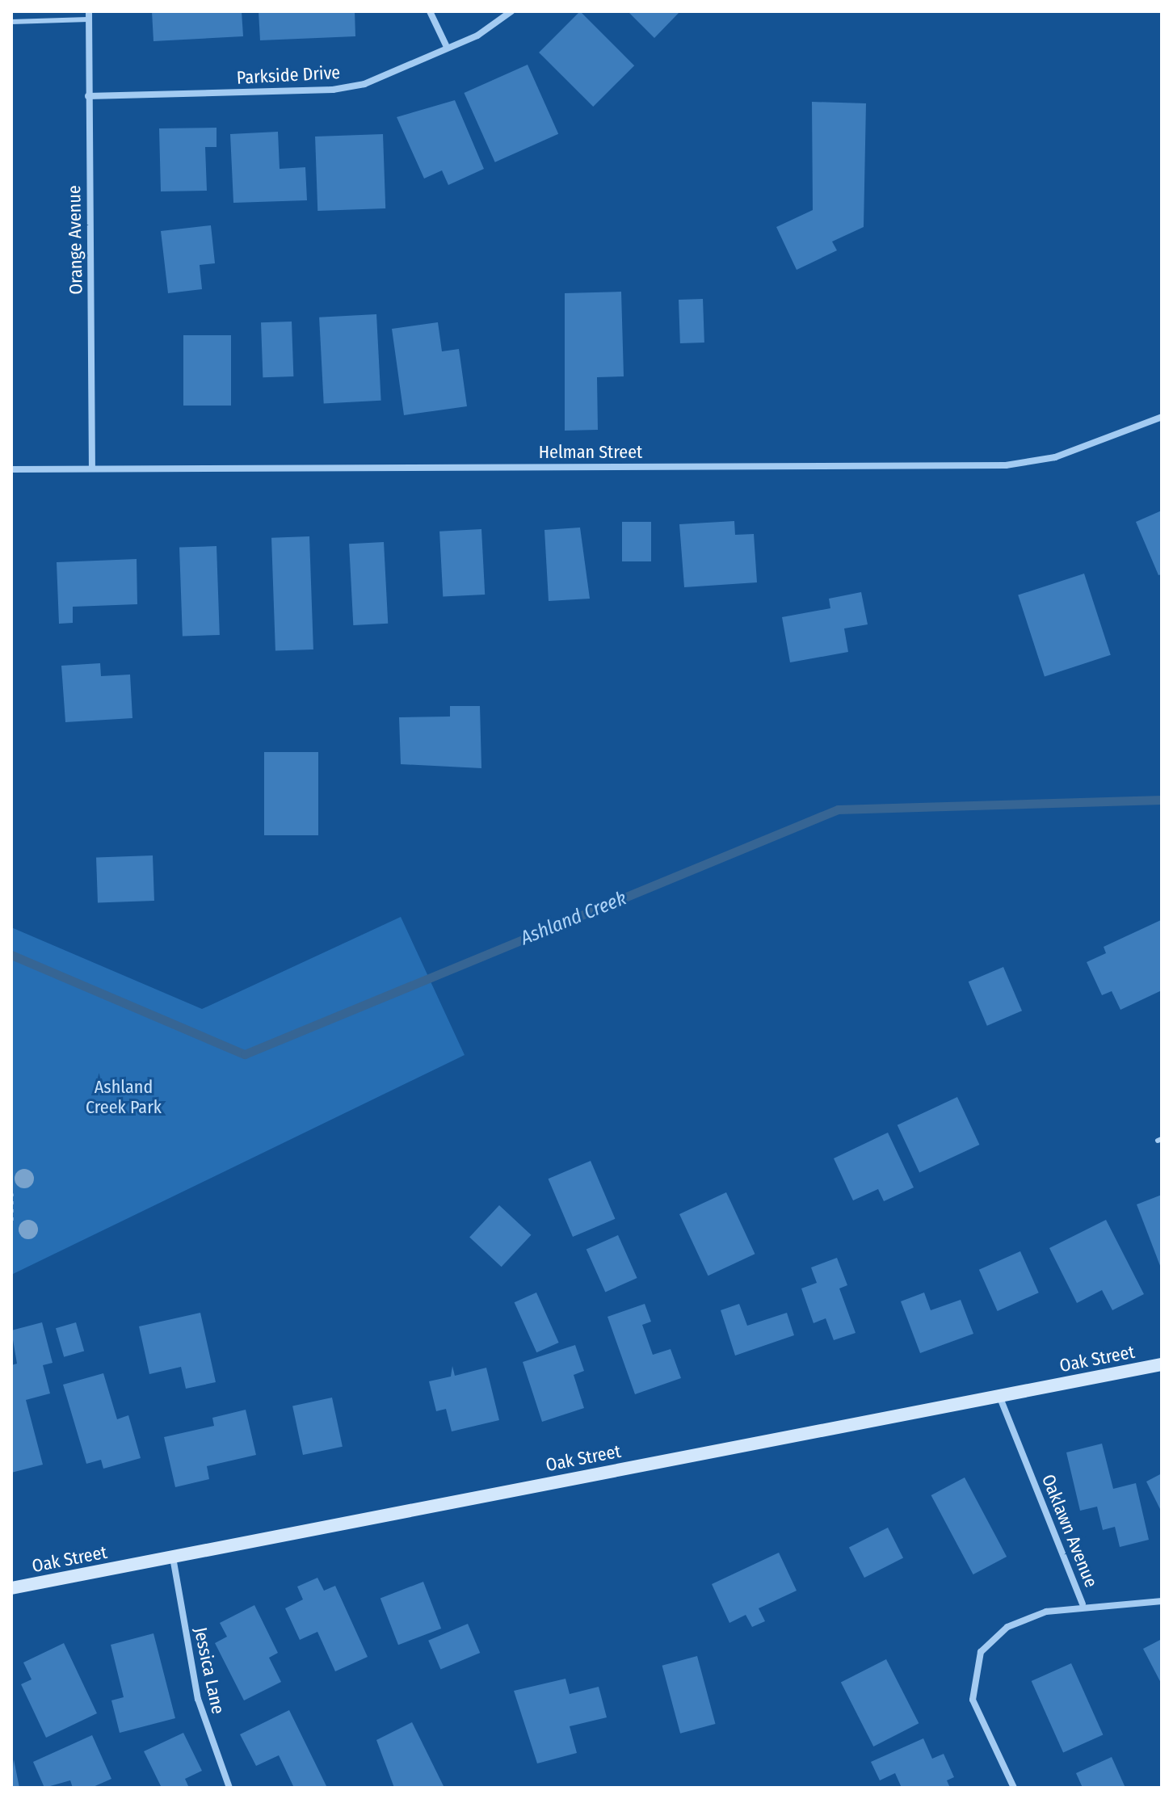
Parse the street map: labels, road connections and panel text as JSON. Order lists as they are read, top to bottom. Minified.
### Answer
{"streets":{"street":["Parkside Drive","Orange Avenue","Helman Street","Oak Street","Oaklawn Avenue","Jessica Lane"]},"crossings":[["Parkside Drive","Orange Avenue"],["Orange Avenue","Helman Street"],["Oak Street","Oaklawn Avenue"],["Oak Street","Jessica Lane"]],"water":["Ashland Creek"],"parks":["Ashland Creek Park"]}
